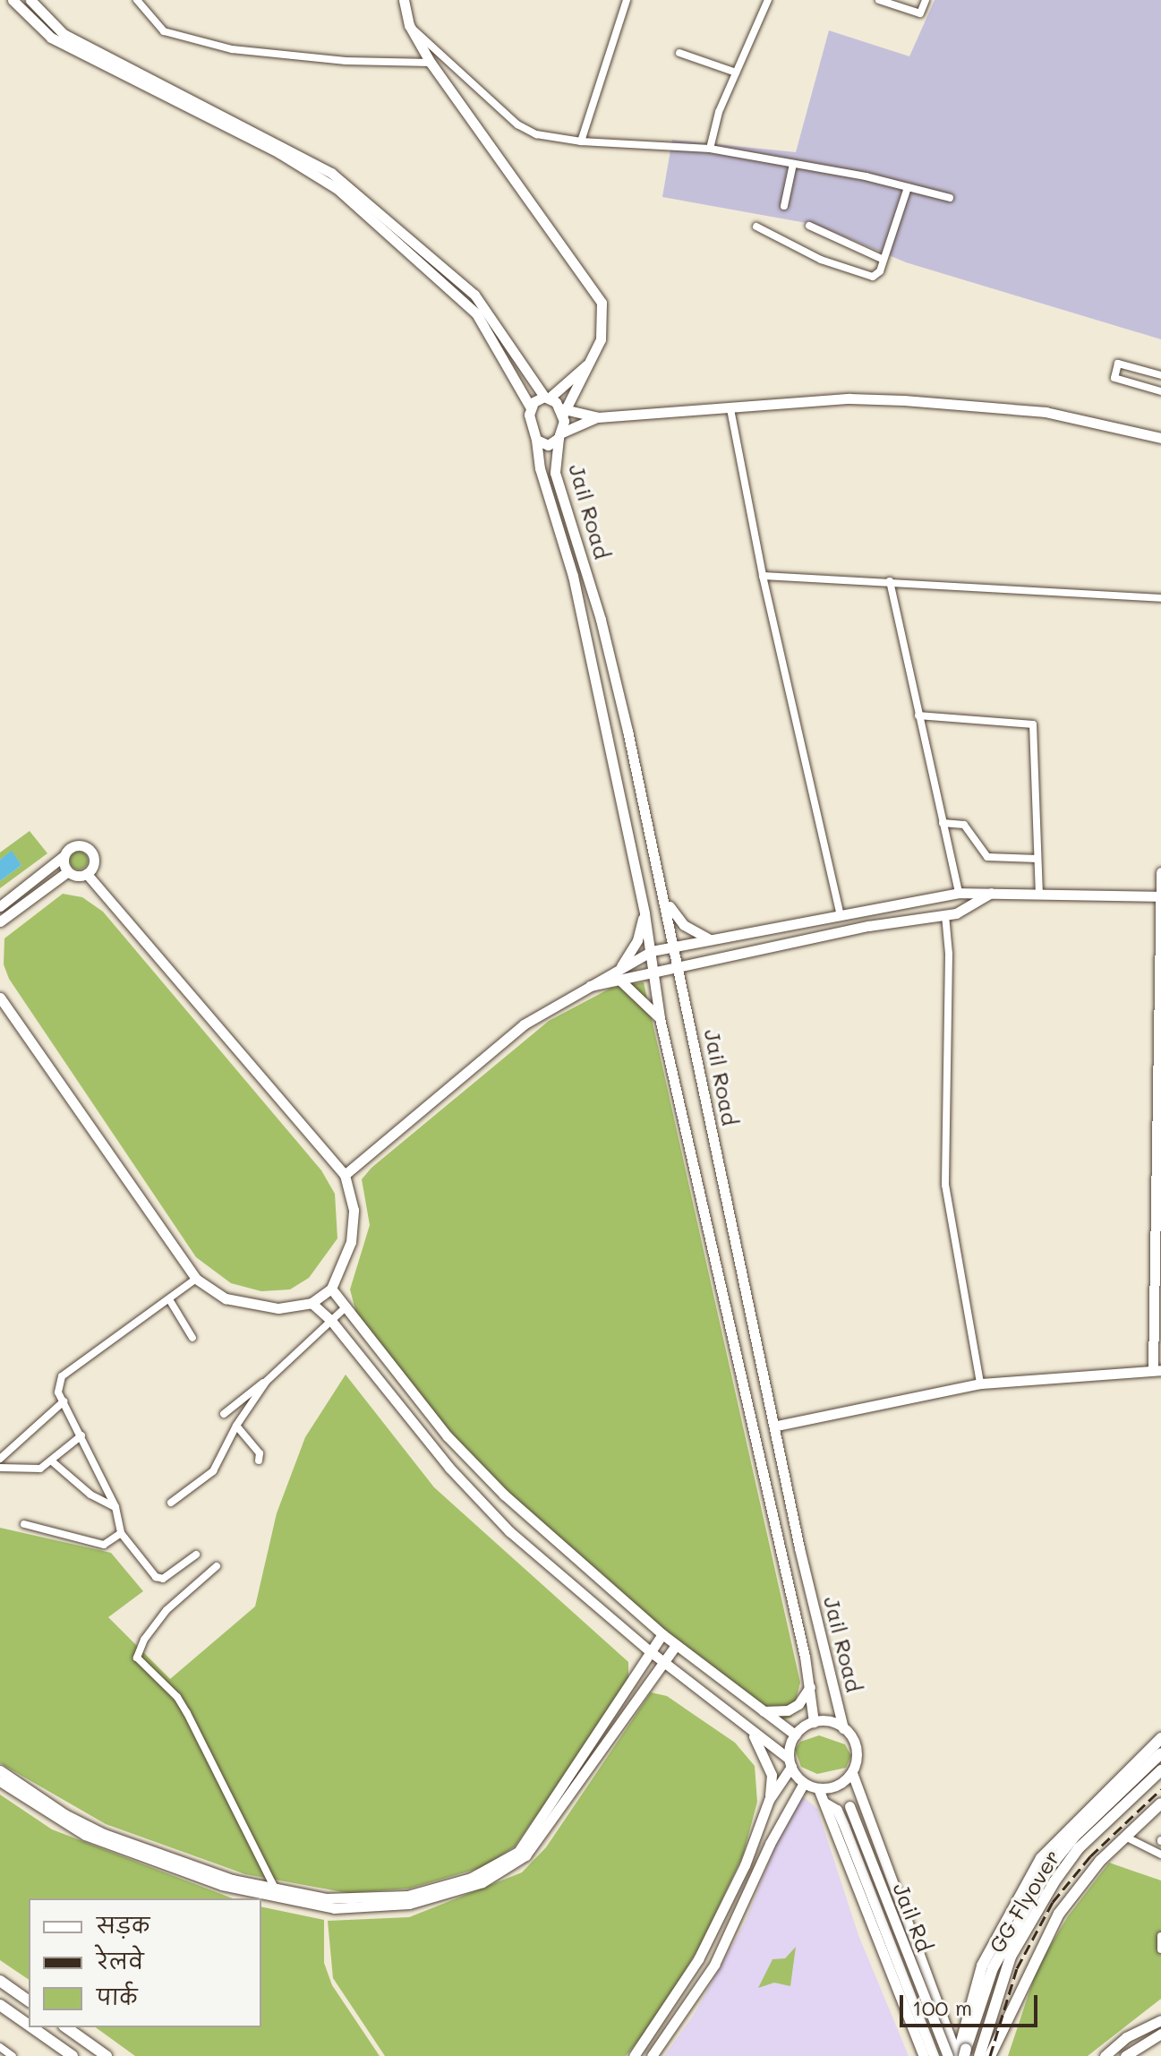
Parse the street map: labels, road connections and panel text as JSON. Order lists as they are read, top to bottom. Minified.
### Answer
{"streets":{"main road":["GG Flyover"],"street":["Jail Road","Jail Rd"]},"crossings":[["GG Flyover","Jail Rd"]],"legend":["सड़क","रेलवे","पार्क"],"scale_bar":"100 m"}
